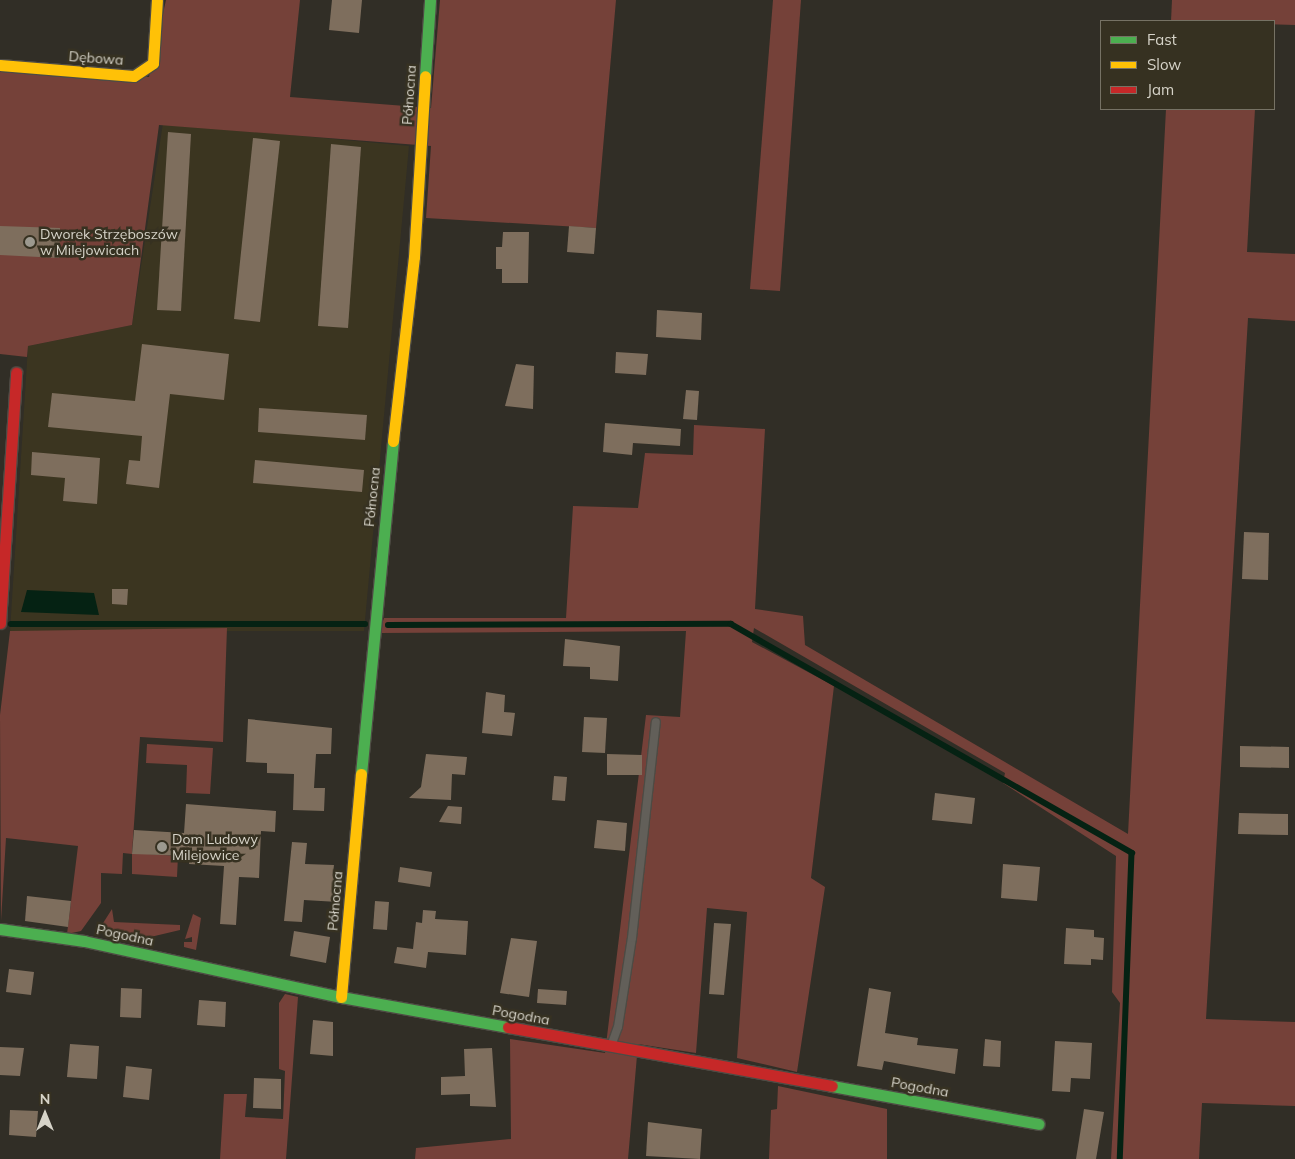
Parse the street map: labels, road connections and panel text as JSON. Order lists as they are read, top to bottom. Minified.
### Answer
{"streets":{"street":["Dębowa","Północna","Pogodna"]},"crossings":[["Północna","Pogodna"]],"places":["Dworek Strzęboszów w Milejowicach","Dom Ludowy Milejowice"],"legend":["Fast","Slow","Jam"],"north":"top"}
